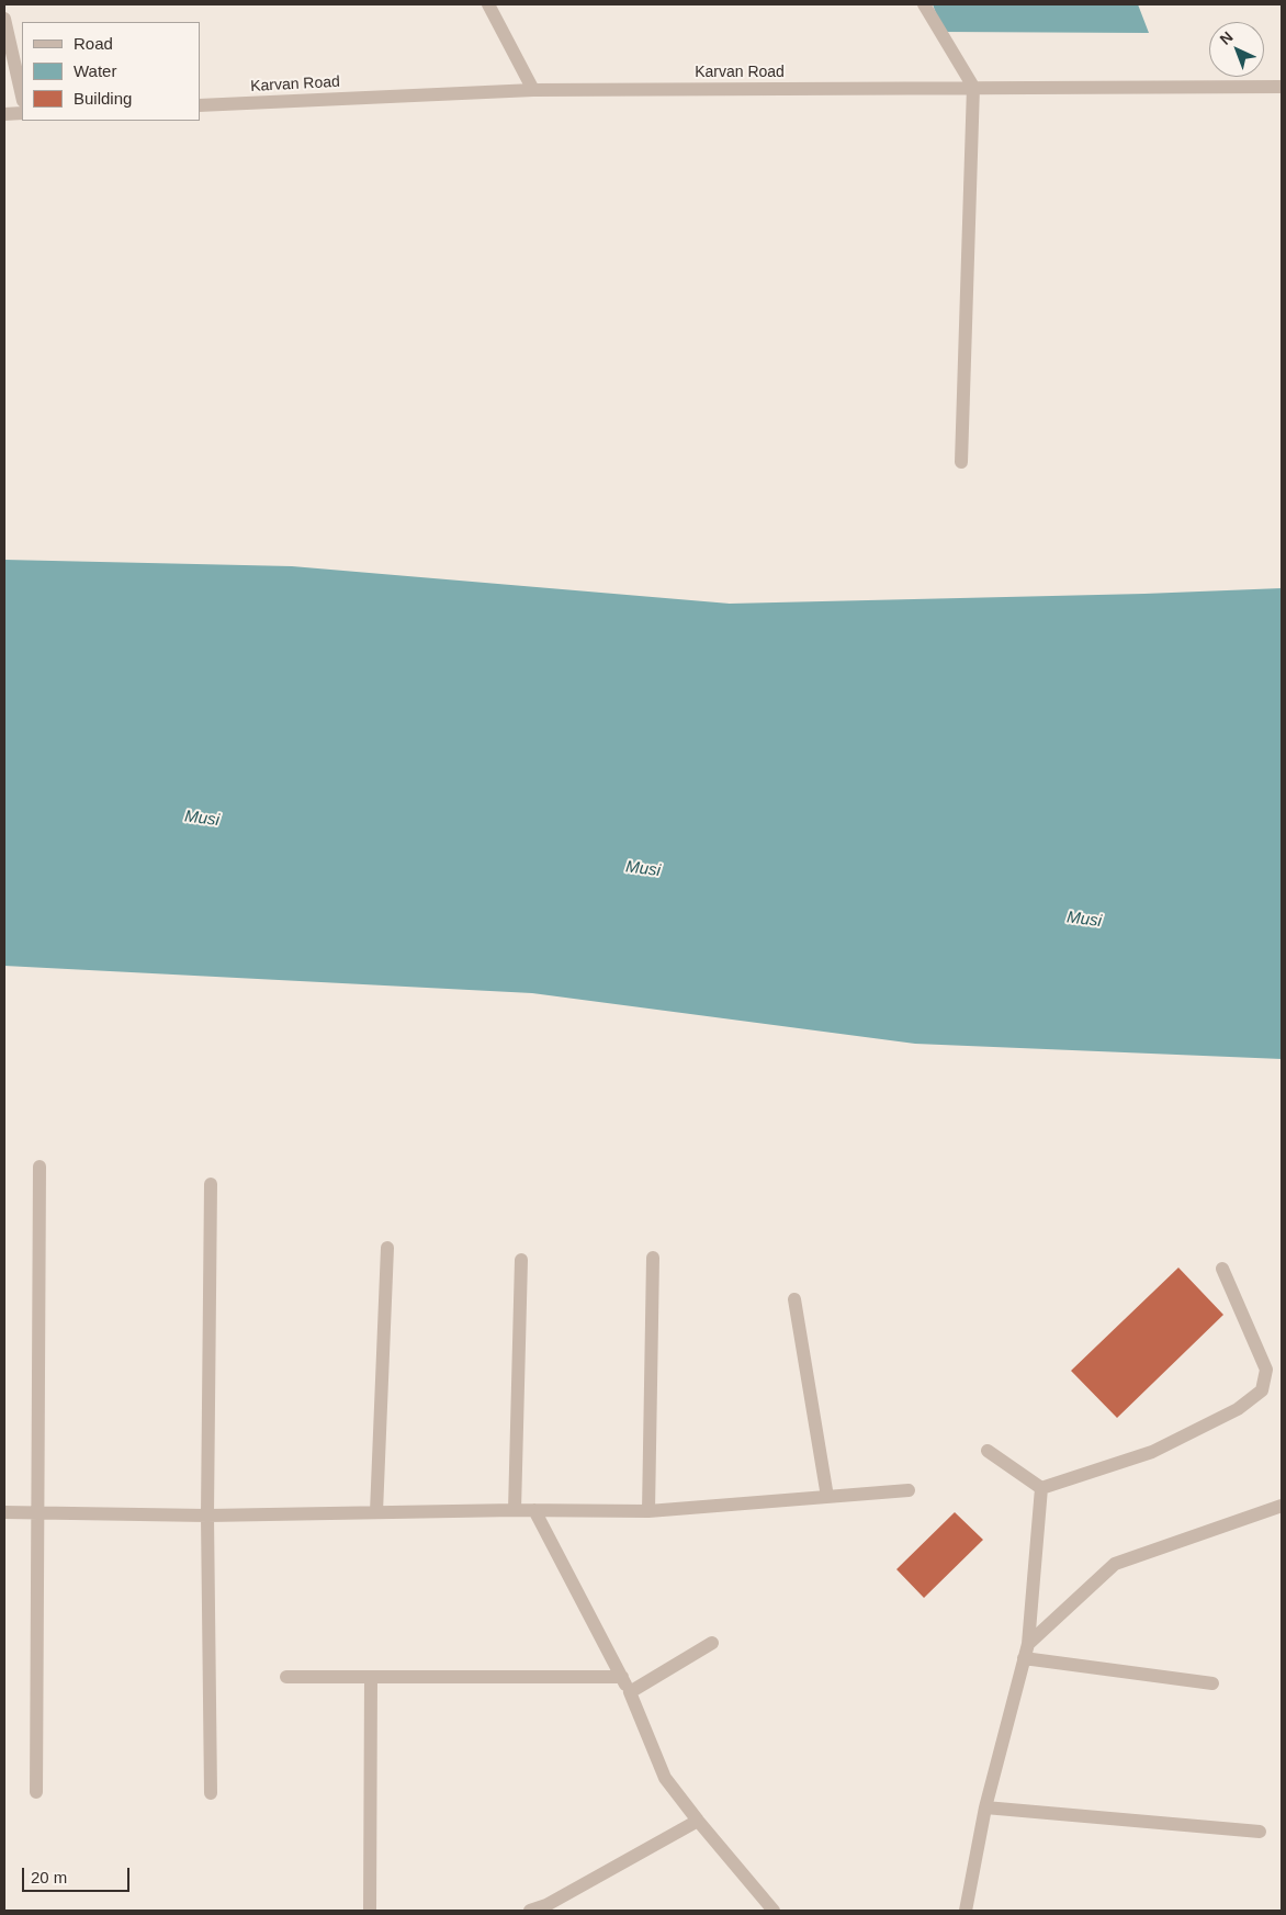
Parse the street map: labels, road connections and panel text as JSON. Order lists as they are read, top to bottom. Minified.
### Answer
{"streets":{"street":["Karvan Road"]},"water":["Musi"],"legend":["Road","Water","Building"],"scale_bar":"20 m","north":"top left"}
